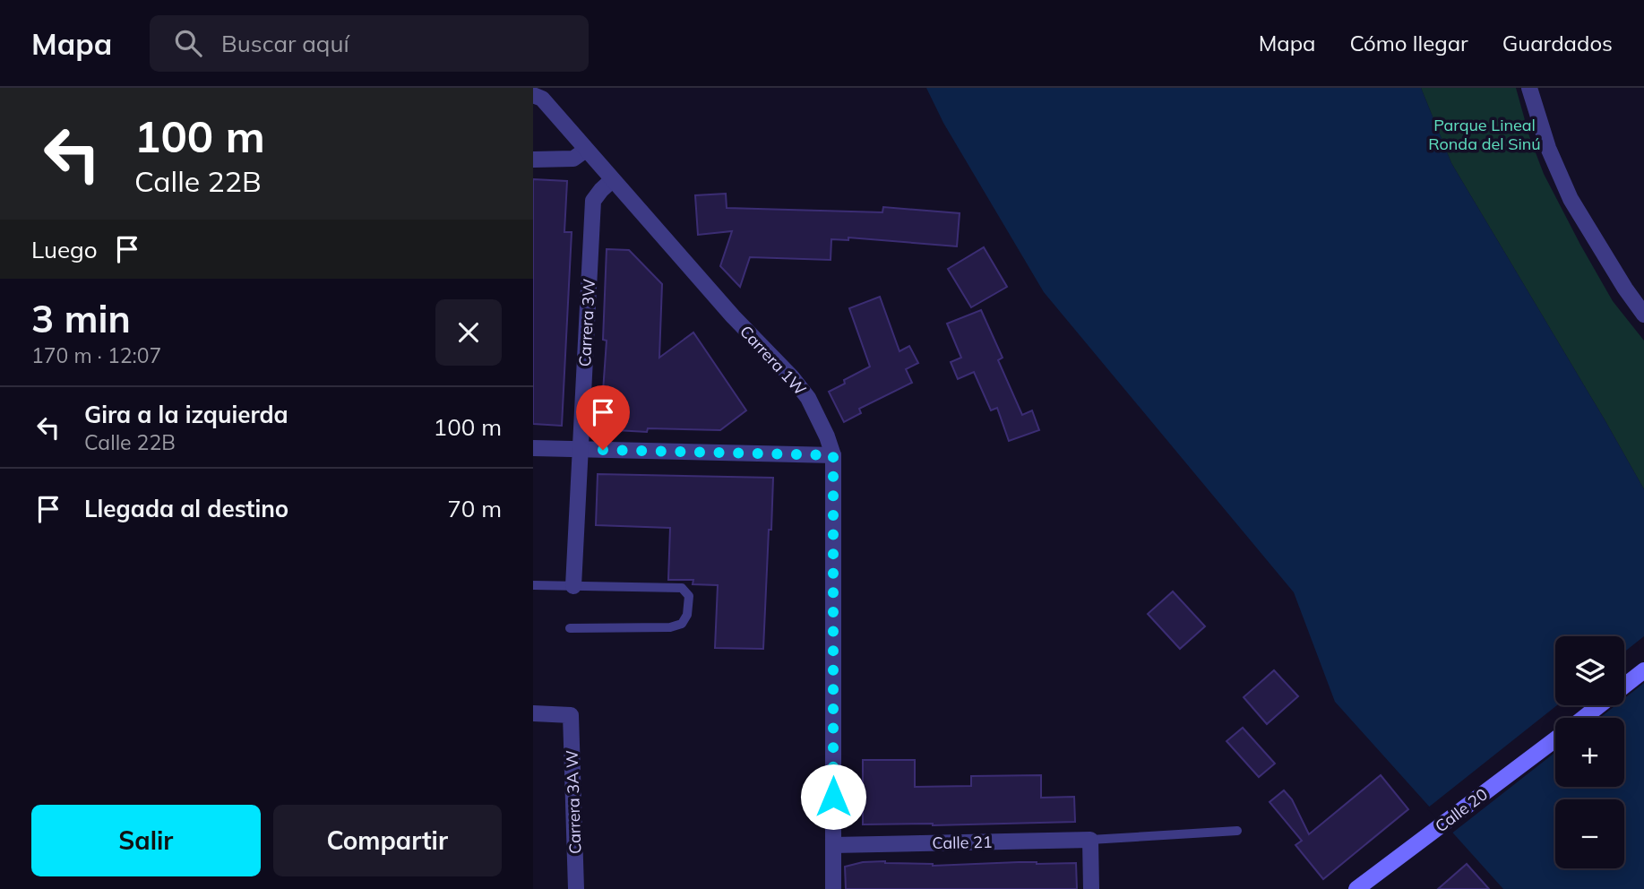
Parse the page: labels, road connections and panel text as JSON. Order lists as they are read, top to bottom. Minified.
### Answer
{"streets":{"main road":["Calle 20"],"street":["Carrera 3W","Carrera 1W","Carrera 3A W","Calle 21"]},"crossings":[["Carrera 3W","Carrera 1W"],["Carrera 1W","Calle 21"]],"parks":["Parque Lineal Ronda del Sinú"],"page":{"header":"Mapa","search":"Buscar aquí","nav":["Mapa","Cómo llegar","Guardados"],"turn":["100 m","Calle 22B"],"then":"Luego","heading":["3 min","170 m · 12:07"],"list":[{"name":"Gira a la izquierda","note":"Calle 22B","value":"100 m"},{"name":"Llegada al destino","value":"70 m"}],"map_buttons":["+","−"],"buttons":["Salir","Compartir"]}}
